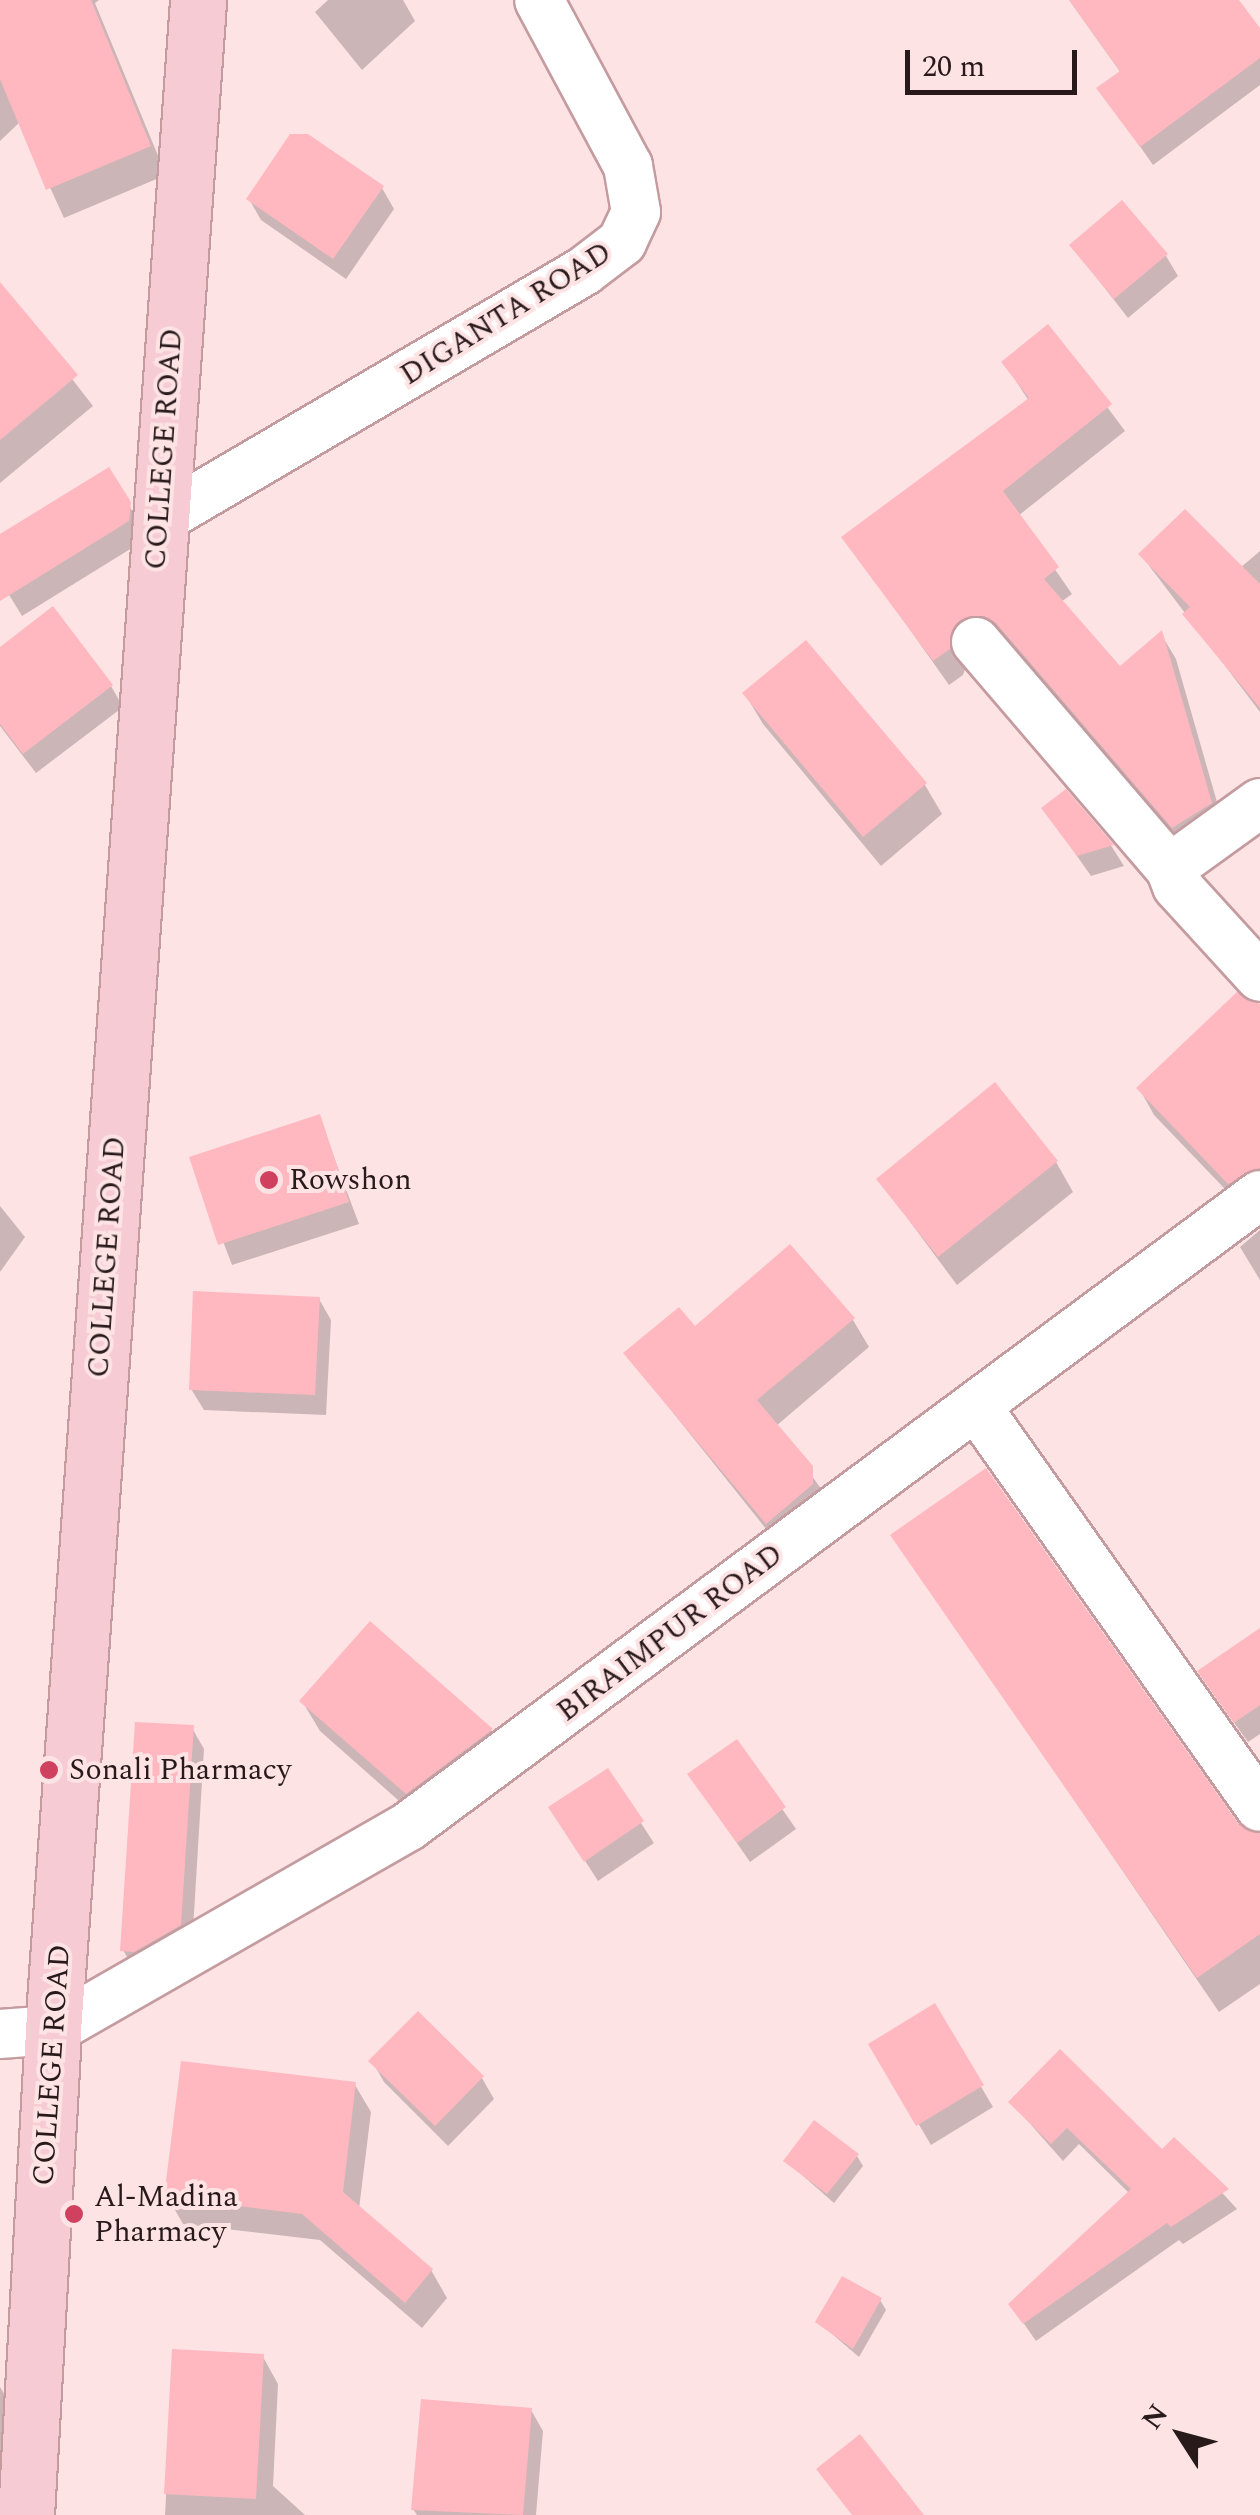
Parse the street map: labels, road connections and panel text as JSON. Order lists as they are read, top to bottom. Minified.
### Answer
{"streets":{"main road":["COLLEGE ROAD"],"street":["DIGANTA ROAD","BIRAIMPUR ROAD"]},"crossings":[["DIGANTA ROAD","COLLEGE ROAD"],["COLLEGE ROAD","BIRAIMPUR ROAD"]],"places":["Rowshon","Sonali Pharmacy","Al-Madina Pharmacy"],"scale_bar":"20 m","north":"top left"}
